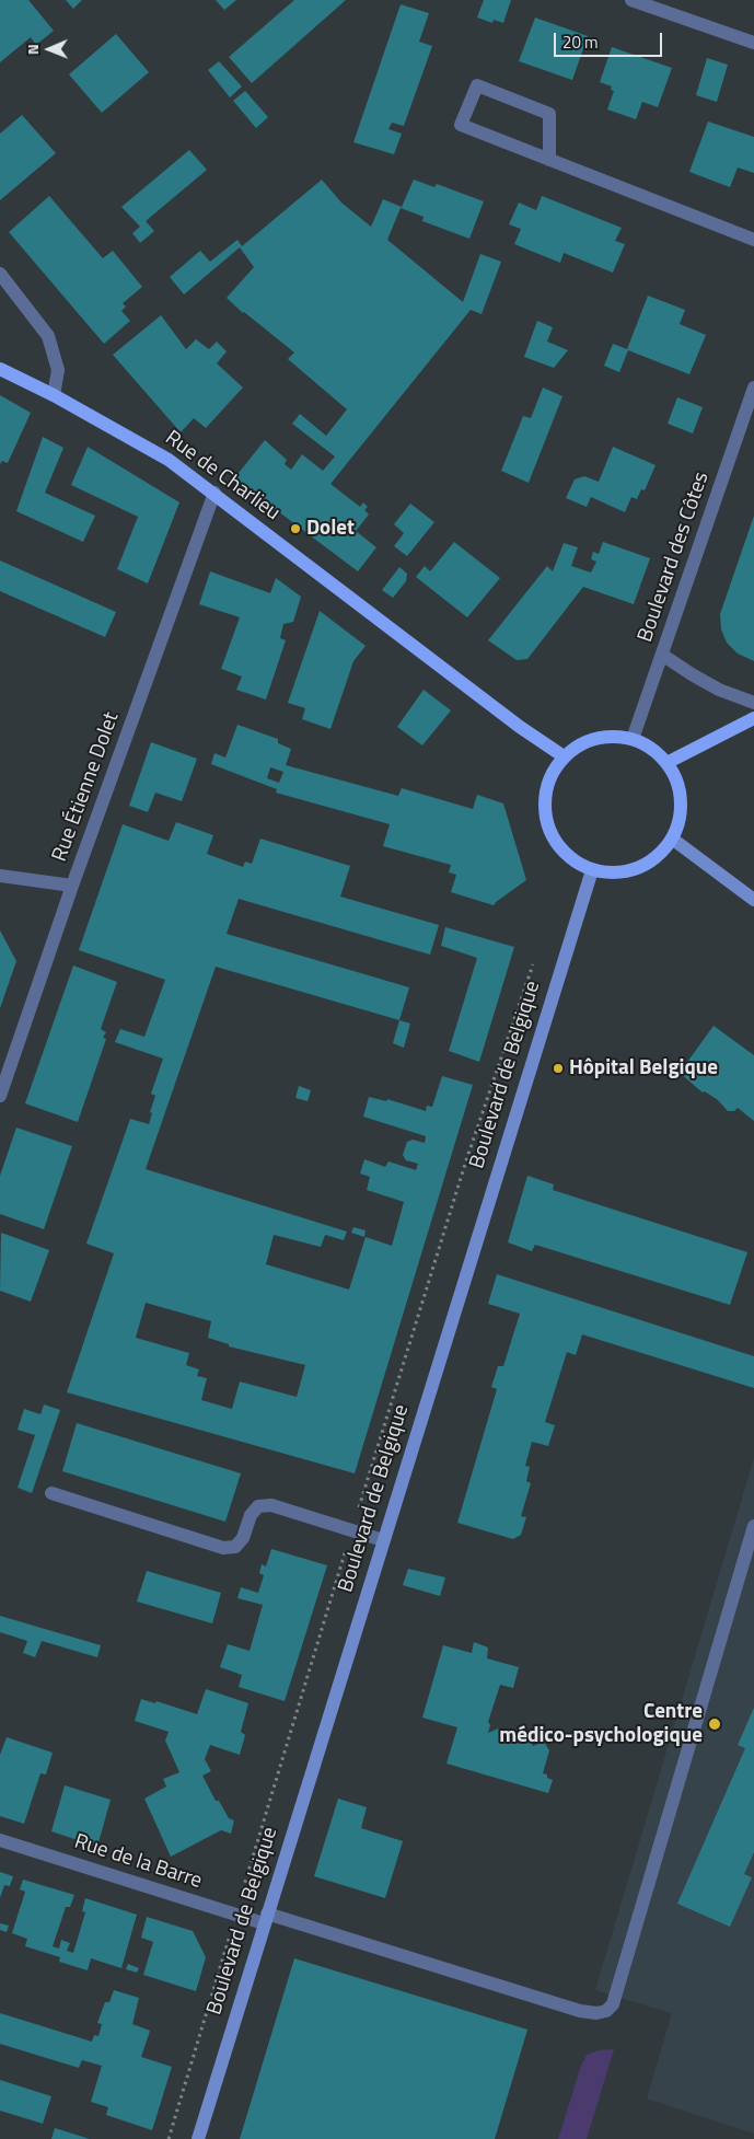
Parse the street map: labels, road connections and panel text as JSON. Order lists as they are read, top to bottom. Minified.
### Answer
{"streets":{"main road":["Rue de Charlieu","Boulevard de Belgique"],"street":["Boulevard des Côtes","Rue Étienne Dolet","Rue de la Barre"]},"crossings":[["Rue de Charlieu","Boulevard des Côtes"],["Rue de Charlieu","Rue Étienne Dolet"],["Rue de Charlieu","Boulevard de Belgique"],["Boulevard des Côtes","Boulevard de Belgique"],["Boulevard de Belgique","Rue de la Barre"]],"places":["Dolet","Hôpital Belgique","Centre médico-psychologique"],"scale_bar":"20 m","north":"left"}
